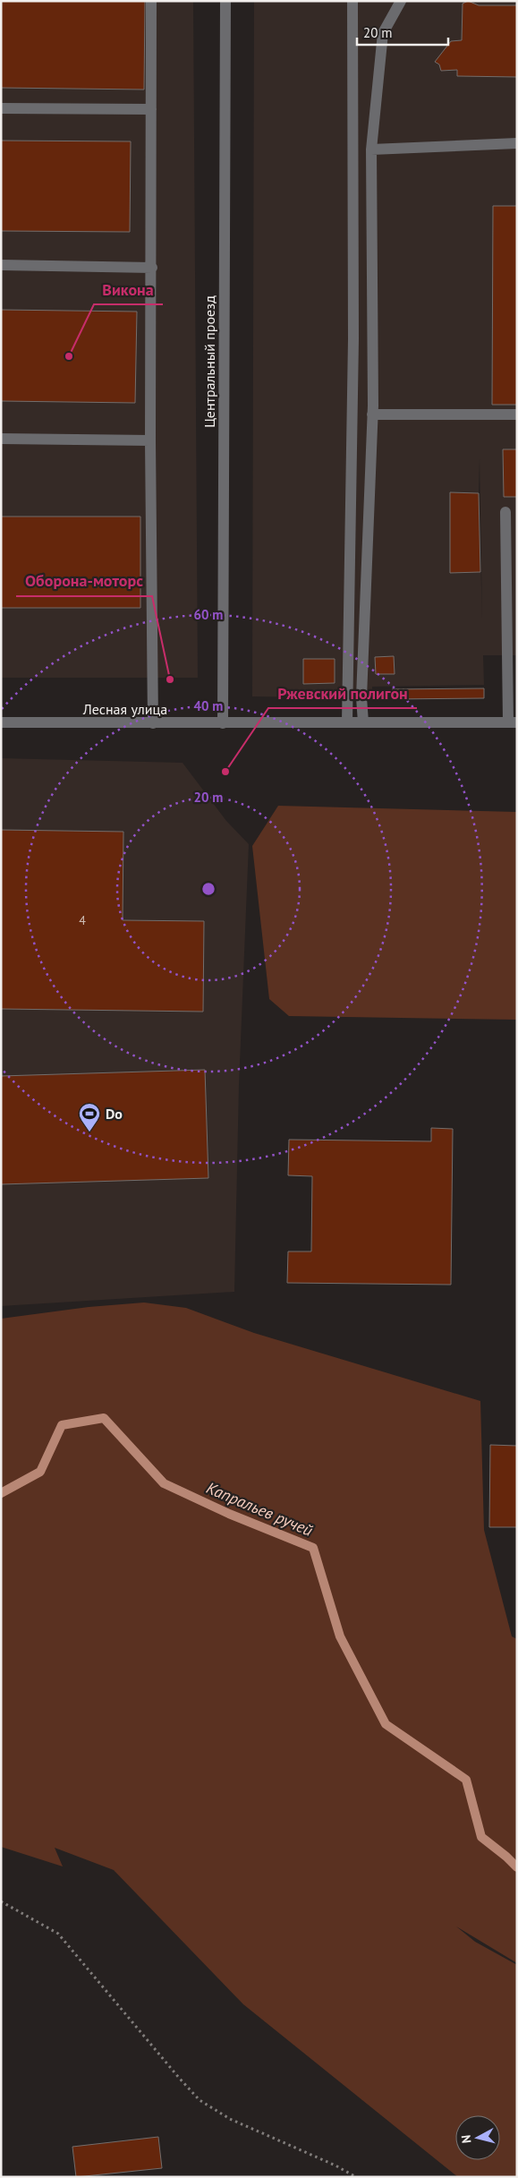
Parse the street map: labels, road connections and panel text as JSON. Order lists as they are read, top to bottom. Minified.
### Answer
{"streets":{"street":["Центральный проезд","Лесная улица"]},"crossings":[["Центральный проезд","Лесная улица"]],"water":["Капральев ручей"],"places":{"other":["Викона","Оборона-моторс","Ржевский полигон"],"sports":["Do"]},"house_numbers":["4"],"scale_bar":"20 m","north":"left","rings":["60 m","40 m","20 m"]}
